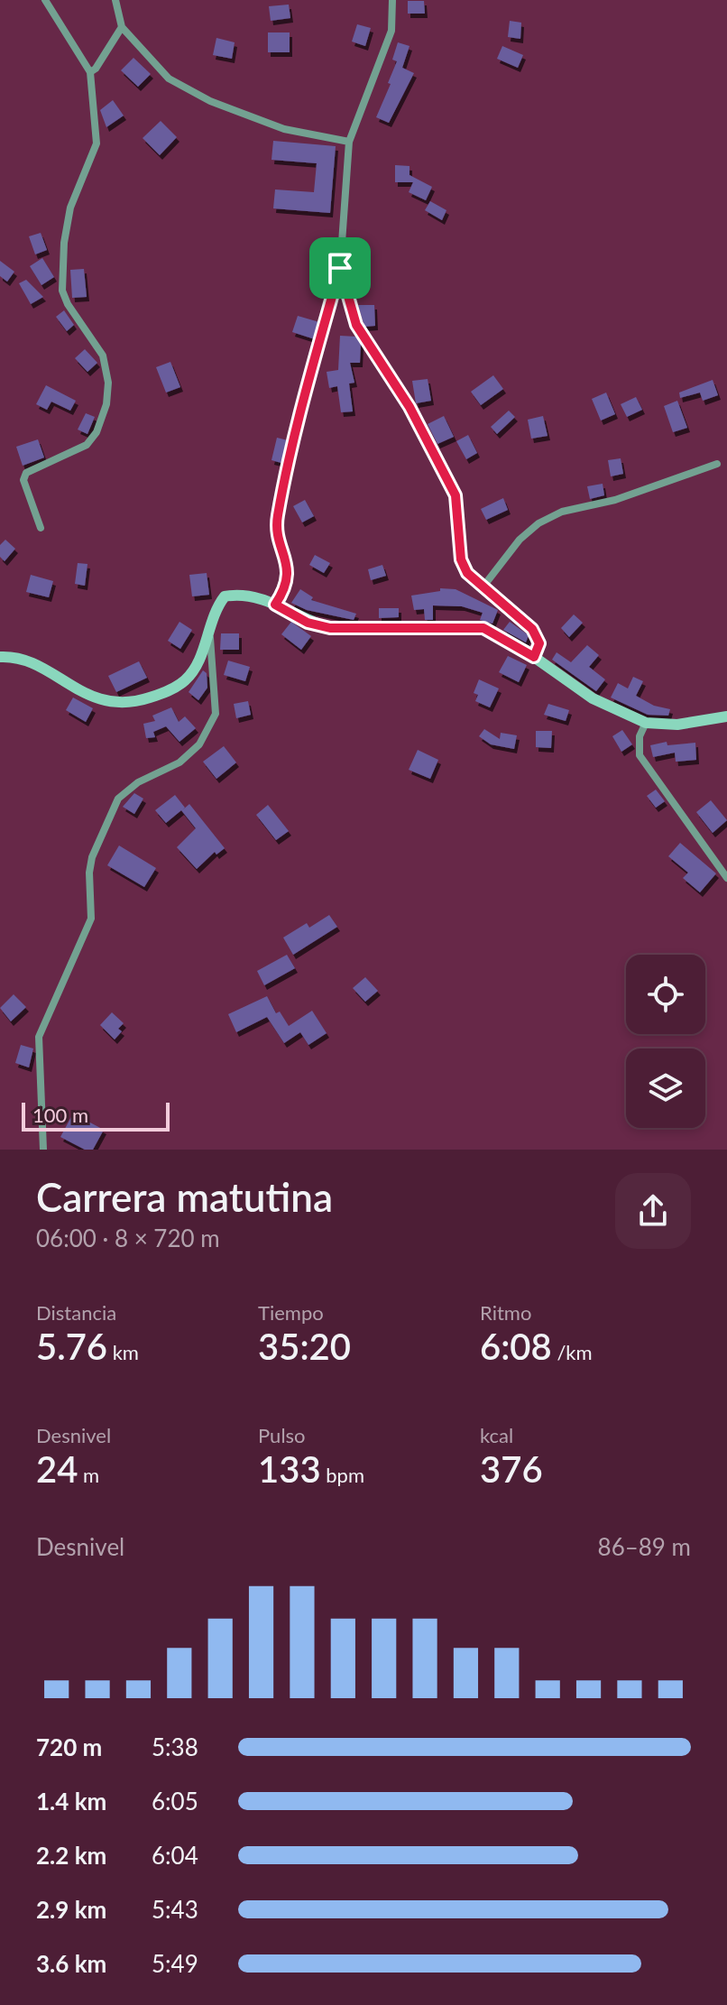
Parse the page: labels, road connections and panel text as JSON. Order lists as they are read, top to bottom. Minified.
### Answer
{"scale_bar":"100 m","page":{"scale":"100 m","heading":["Carrera matutina","06:00 · 8 × 720 m"],"stats":[["Distancia","5.76 km"],["Tiempo","35:20"],["Ritmo","6:08 /km"],["Desnivel","24 m"],["Pulso","133 bpm"],["kcal","376"]],"chart":["Desnivel","86–89 m"],"list":[{"name":"720 m","note":"5:38"},{"name":"1.4 km","note":"6:05"},{"name":"2.2 km","note":"6:04"},{"name":"2.9 km","note":"5:43"},{"name":"3.6 km","note":"5:49"}]}}
